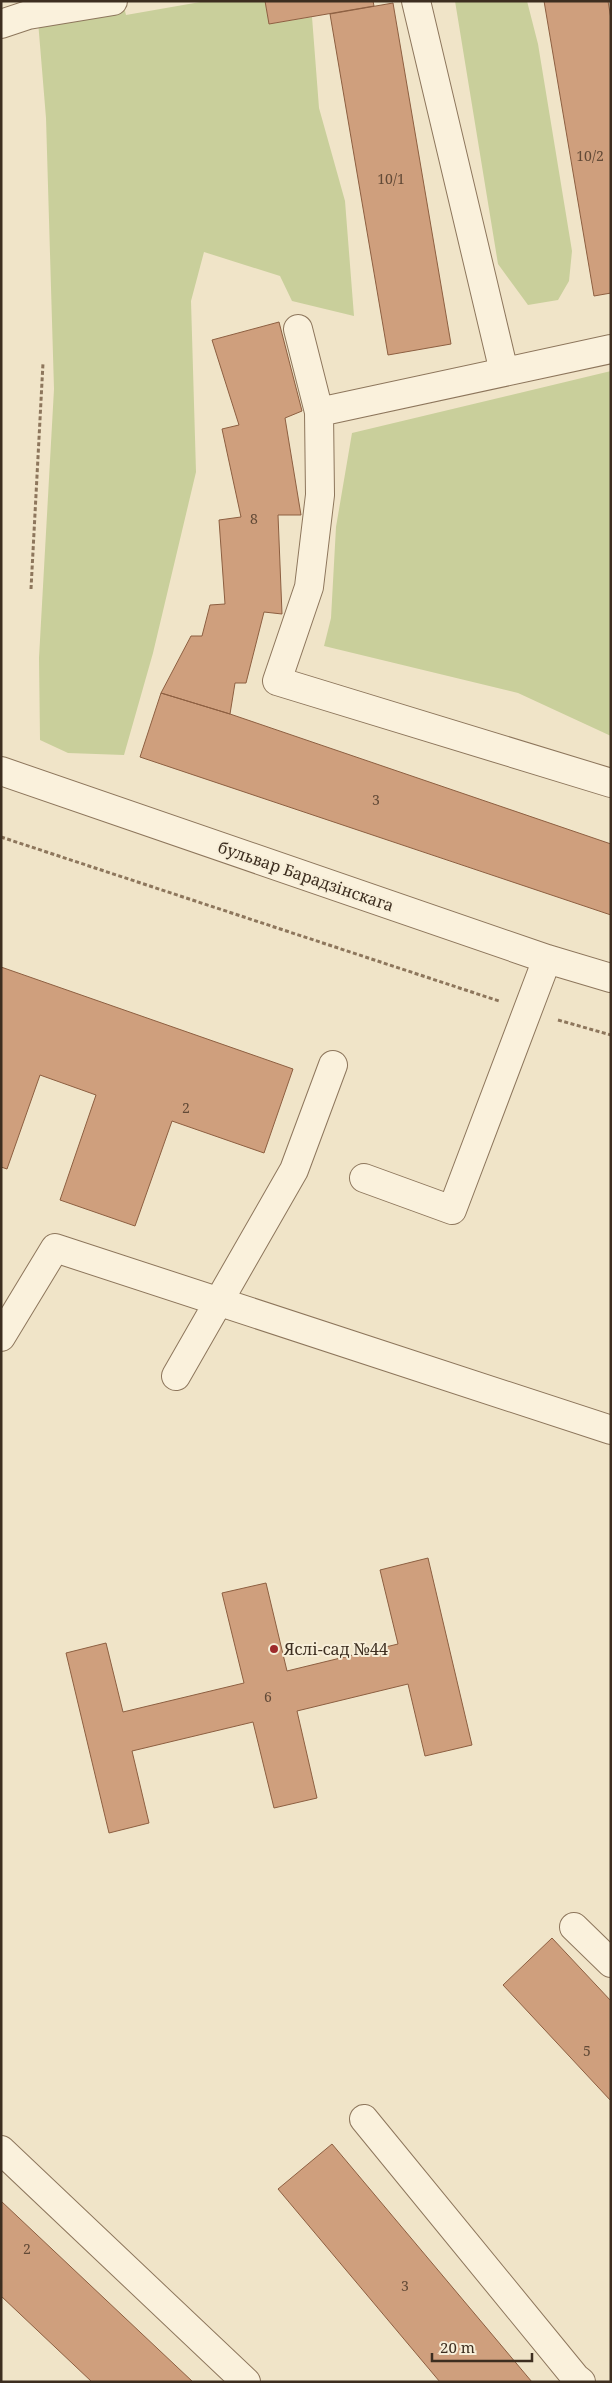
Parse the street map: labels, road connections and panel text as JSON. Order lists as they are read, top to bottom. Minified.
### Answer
{"streets":{"street":["бульвар Барадзінскага"]},"places":["Яслі-сад №44"],"house_numbers":["10/2","10/1","8","3","2","6","5","2","3"],"scale_bar":"20 m"}
